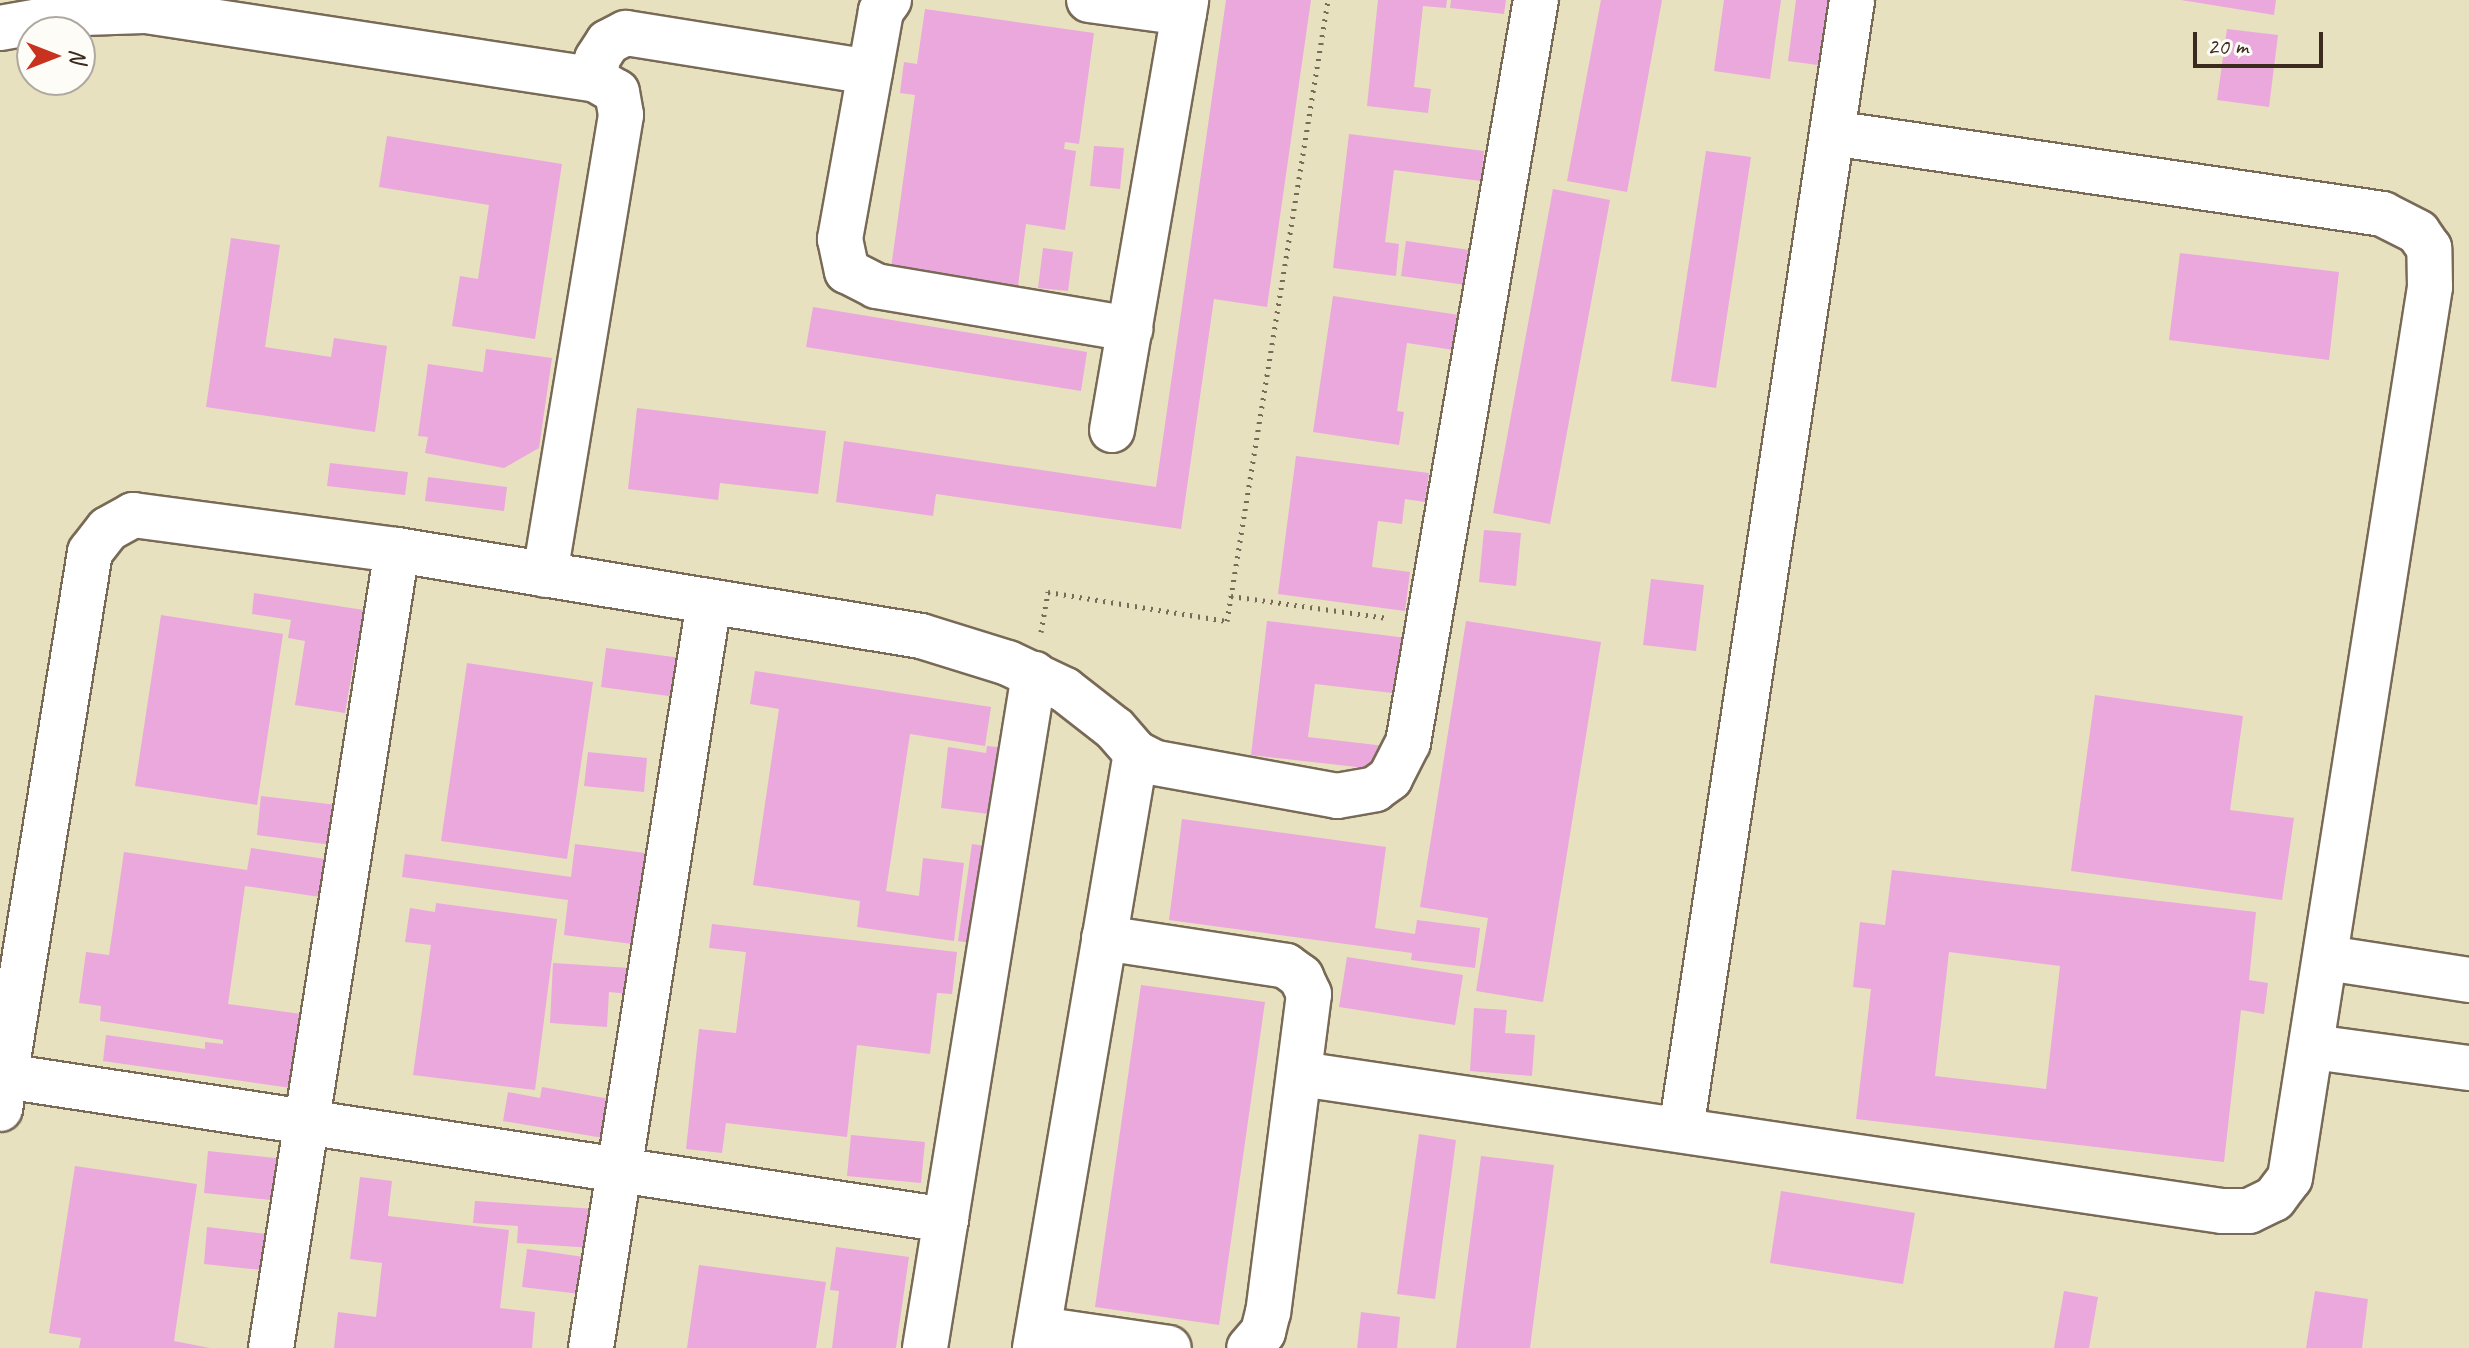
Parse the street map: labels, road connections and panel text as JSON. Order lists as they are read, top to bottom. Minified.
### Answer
{"scale_bar":"20 m","north":"right"}
